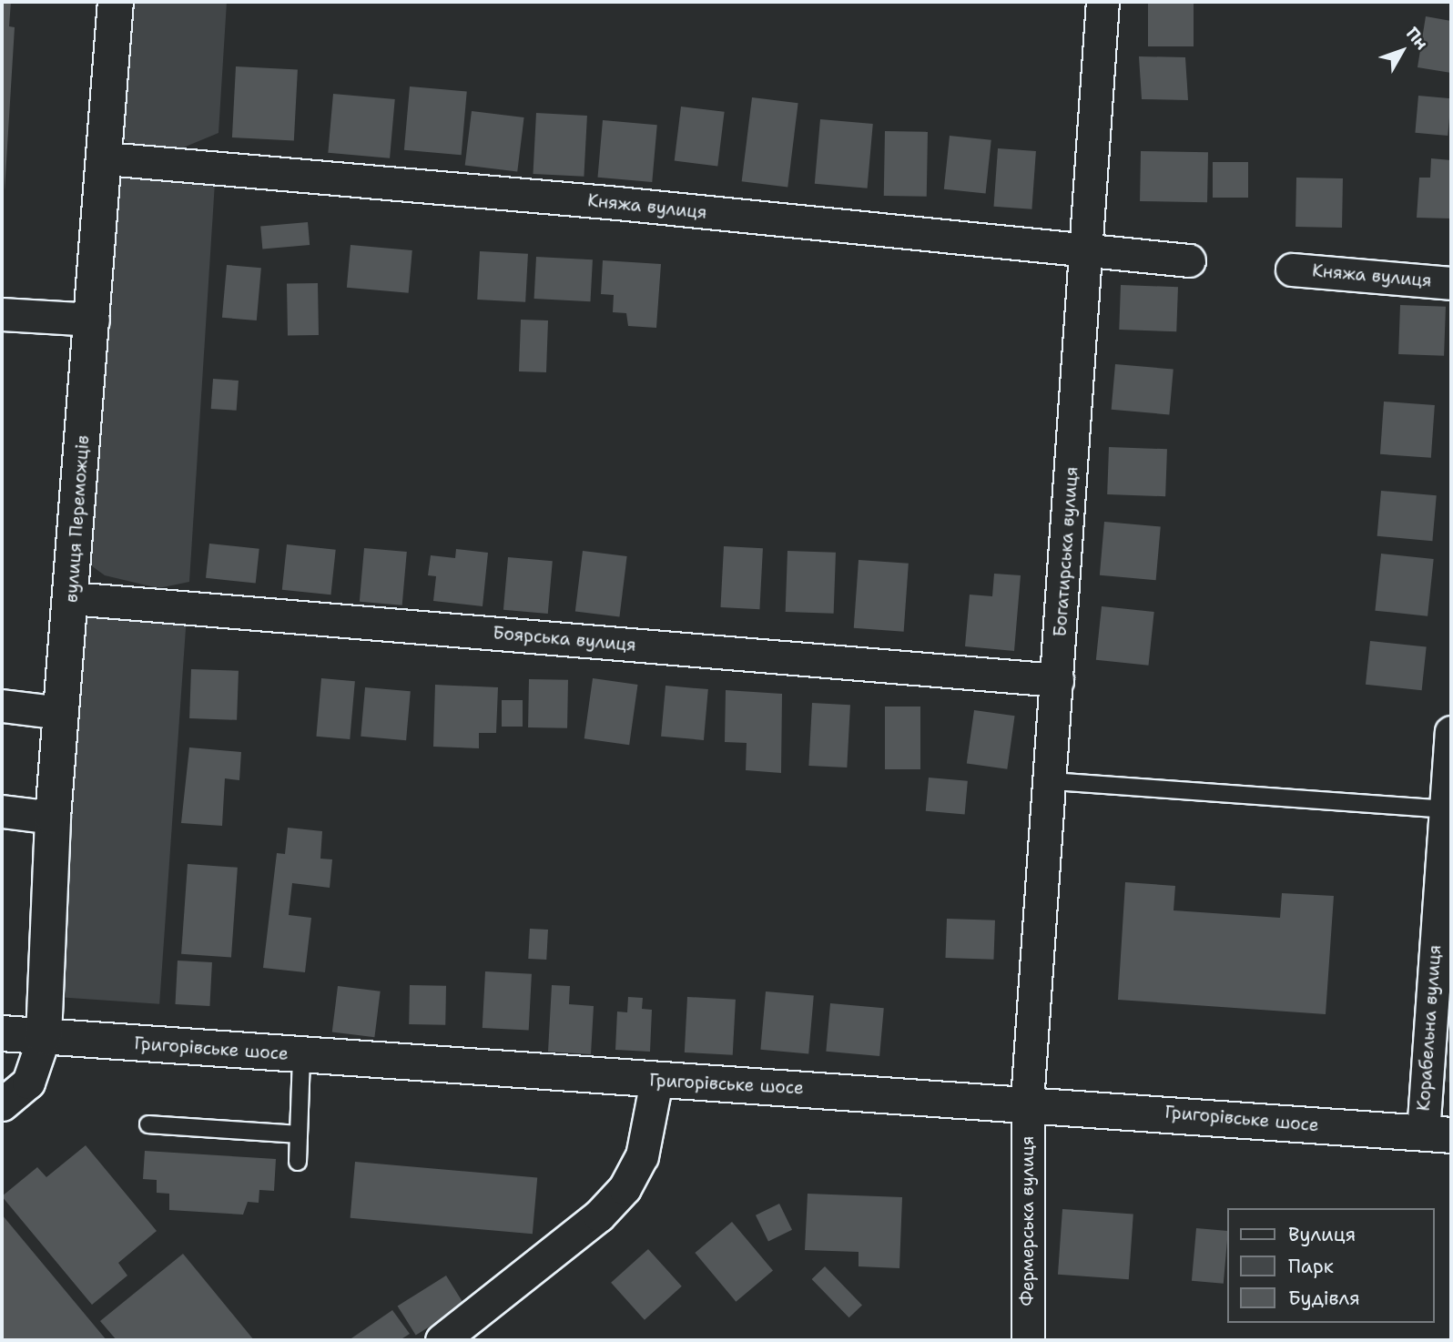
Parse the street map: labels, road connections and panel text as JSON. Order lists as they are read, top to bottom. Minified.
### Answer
{"streets":{"street":["Княжа вулиця","вулиця Переможців","Богатирська вулиця","Боярська вулиця","Корабельна вулиця","Григорівське шосе","Фермерська вулиця"]},"crossings":[["Княжа вулиця","вулиця Переможців"],["Княжа вулиця","Богатирська вулиця"],["вулиця Переможців","Боярська вулиця"],["вулиця Переможців","Григорівське шосе"],["Богатирська вулиця","Боярська вулиця"],["Богатирська вулиця","Григорівське шосе"],["Богатирська вулиця","Фермерська вулиця"],["Корабельна вулиця","Григорівське шосе"],["Григорівське шосе","Фермерська вулиця"]],"legend":["Вулиця","Парк","Будівля"],"north":"top right"}
